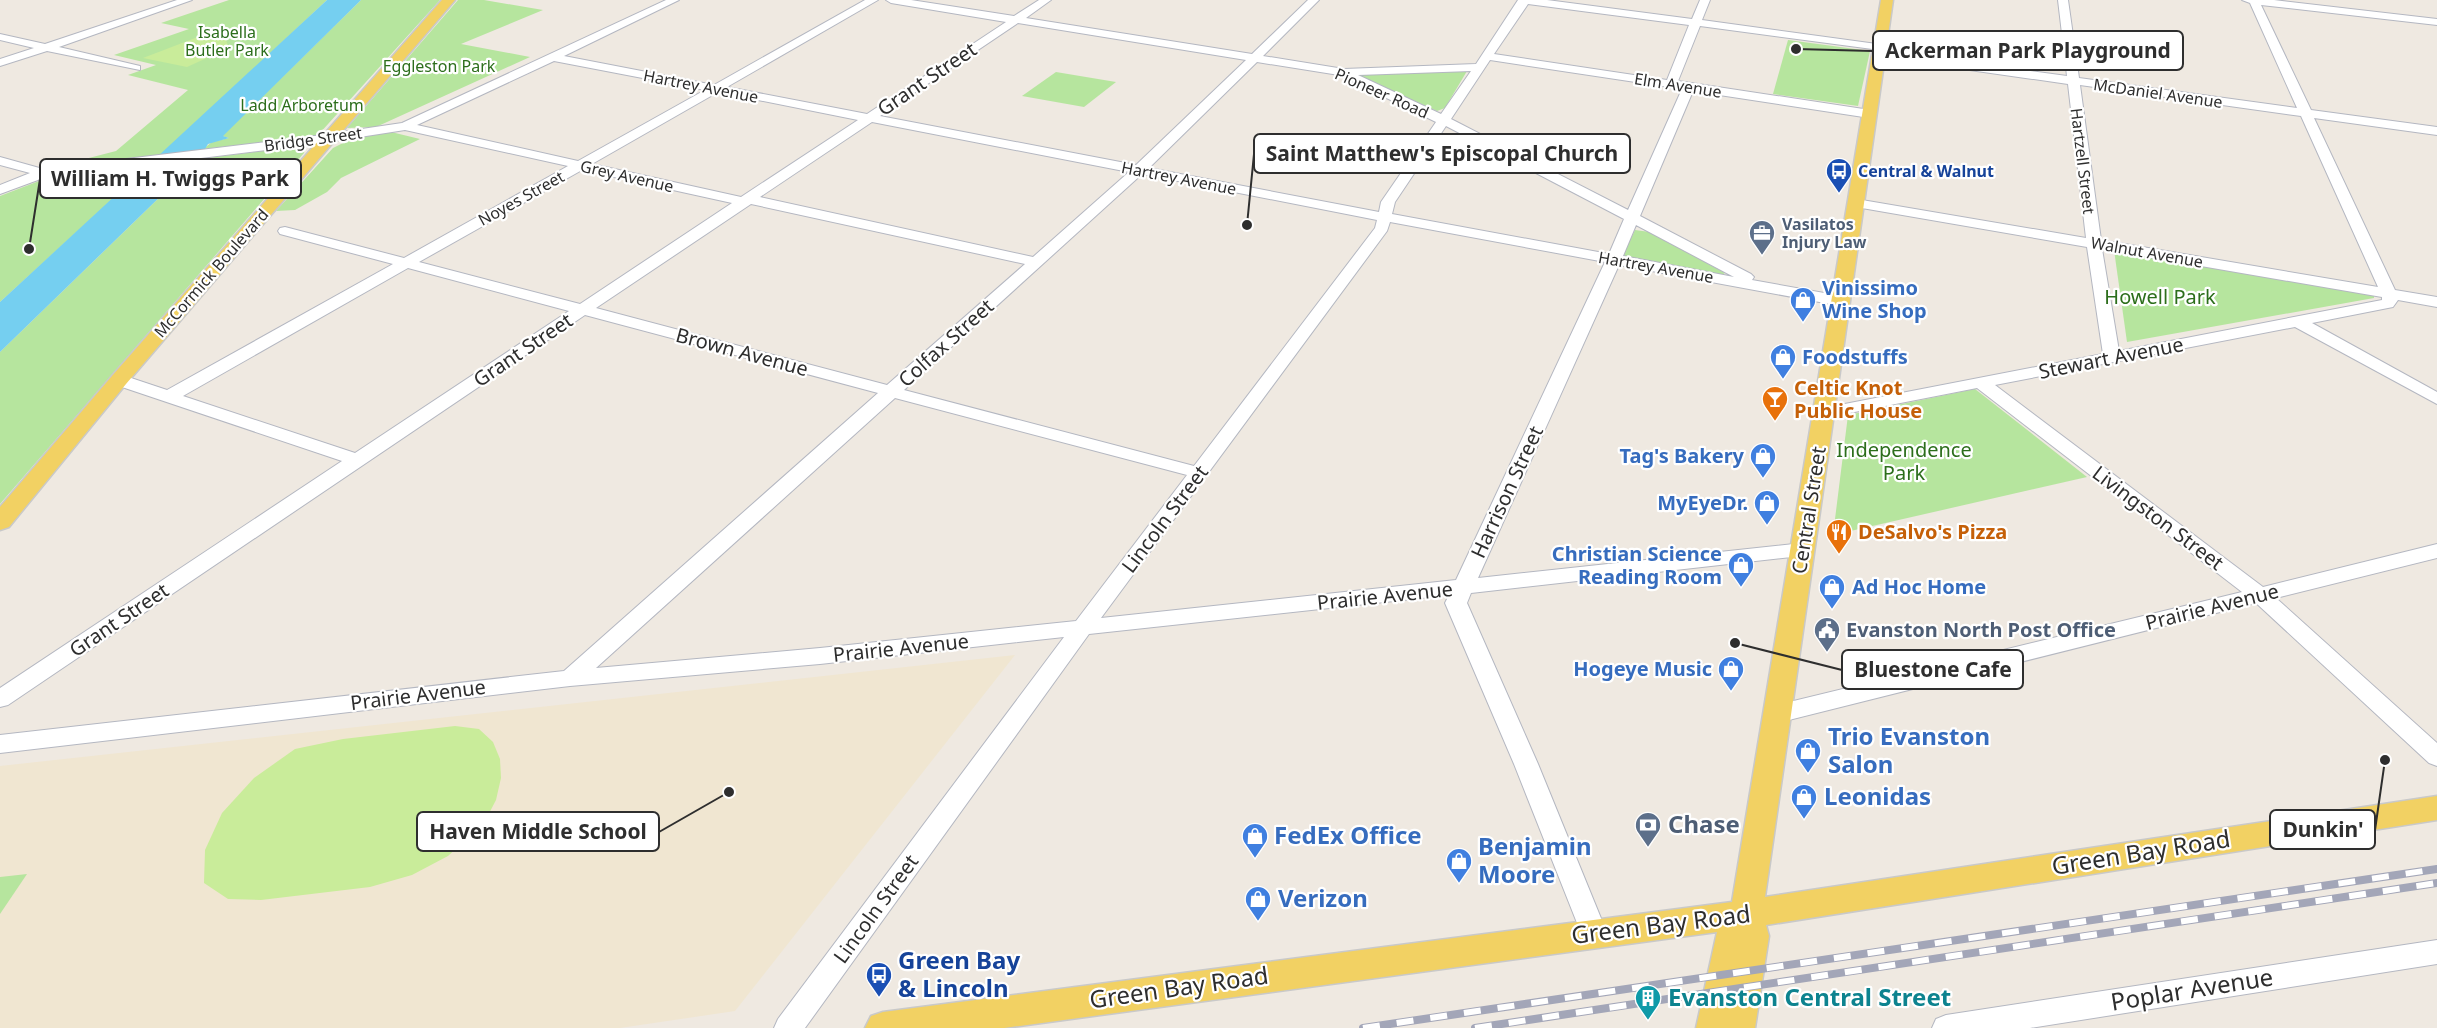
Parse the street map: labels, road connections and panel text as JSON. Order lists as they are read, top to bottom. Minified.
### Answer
{"streets":{"main road":["McCormick Boulevard","Central Street","Green Bay Road"],"street":["Grant Street","Elm Avenue","Hartrey Avenue","Pioneer Road","McDaniel Avenue","Bridge Street","Hartzell Street","Grey Avenue","Noyes Street","Walnut Avenue","Colfax Street","Brown Avenue","Stewart Avenue","Harrison Street","Livingston Street","Lincoln Street","Prairie Avenue","Poplar Avenue"]},"crossings":[["Grant Street","Hartrey Avenue"],["Grant Street","Pioneer Road"],["Grant Street","Grey Avenue"],["Grant Street","Brown Avenue"],["Elm Avenue","Pioneer Road"],["Elm Avenue","Harrison Street"],["Elm Avenue","Central Street"],["Elm Avenue","Lincoln Street"],["Hartrey Avenue","Pioneer Road"],["Hartrey Avenue","Noyes Street"],["Hartrey Avenue","Colfax Street"],["Hartrey Avenue","Harrison Street"],["Hartrey Avenue","Central Street"],["Hartrey Avenue","Lincoln Street"],["Pioneer Road","Colfax Street"],["Pioneer Road","Harrison Street"],["Pioneer Road","Lincoln Street"],["McDaniel Avenue","Hartzell Street"],["McDaniel Avenue","Central Street"],["McDaniel Avenue","Lincoln Street"],["Bridge Street","Grey Avenue"],["Bridge Street","McCormick Boulevard"],["Hartzell Street","Walnut Avenue"],["Hartzell Street","Stewart Avenue"],["Grey Avenue","Noyes Street"],["Grey Avenue","Colfax Street"],["Noyes Street","Brown Avenue"],["Walnut Avenue","Stewart Avenue"],["Walnut Avenue","Central Street"],["Colfax Street","Brown Avenue"],["Colfax Street","Prairie Avenue"],["Brown Avenue","Lincoln Street"],["Stewart Avenue","Central Street"],["Stewart Avenue","Livingston Street"],["Harrison Street","Prairie Avenue"],["Harrison Street","Green Bay Road"],["Central Street","Prairie Avenue"],["Central Street","Green Bay Road"],["Livingston Street","Prairie Avenue"],["Lincoln Street","Prairie Avenue"]],"parks":["Isabella Butler Park","Eggleston Park","Ladd Arboretum","Howell Park","Independence Park"],"places":{"other":["Ackerman Park Playground","Saint Matthew's Episcopal Church","William H. Twiggs Park","Bluestone Cafe","Dunkin'","Haven Middle School"],"bus stop":["Central & Walnut","Green Bay & Lincoln"],"office":["Vasilatos Injury Law"],"shop":["Vinissimo Wine Shop","Foodstuffs","Tag's Bakery","MyEyeDr.","Christian Science Reading Room","Ad Hoc Home","Hogeye Music","Trio Evanston Salon","Leonidas","FedEx Office","Benjamin Moore","Verizon"],"bar":["Celtic Knot Public House"],"restaurant":["DeSalvo's Pizza"],"public building":["Evanston North Post Office"],"bank":["Chase"],"building":["Evanston Central Street"]}}
